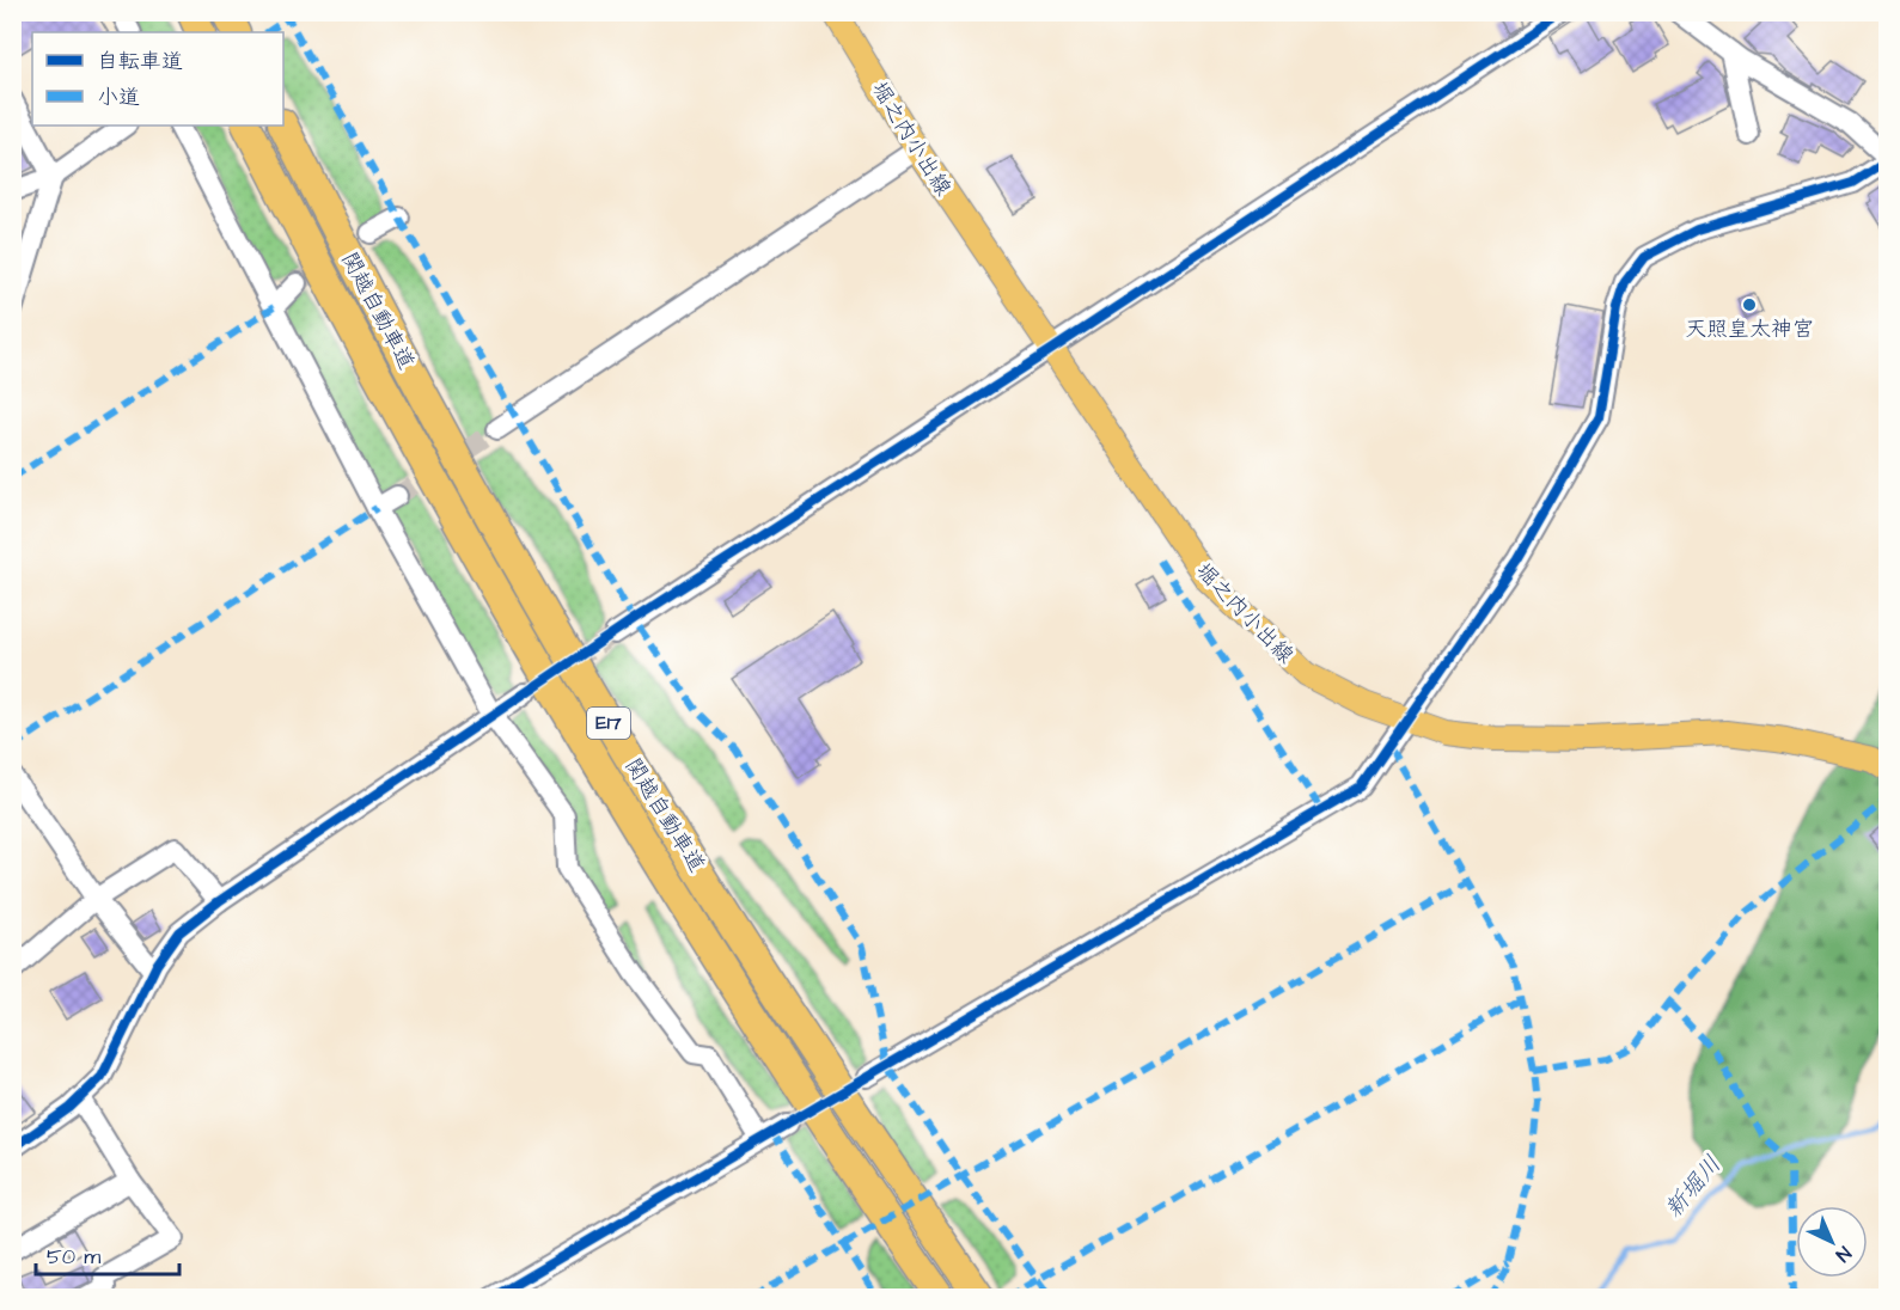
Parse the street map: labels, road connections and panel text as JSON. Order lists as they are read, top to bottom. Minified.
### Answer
{"streets":{"highway":["関越自動車道","E17"],"main road":["堀之内小出線"]},"water":["新堀川"],"places":["天照皇太神宮"],"legend":["自転車道","小道"],"scale_bar":"50 m","north":"bottom right"}
